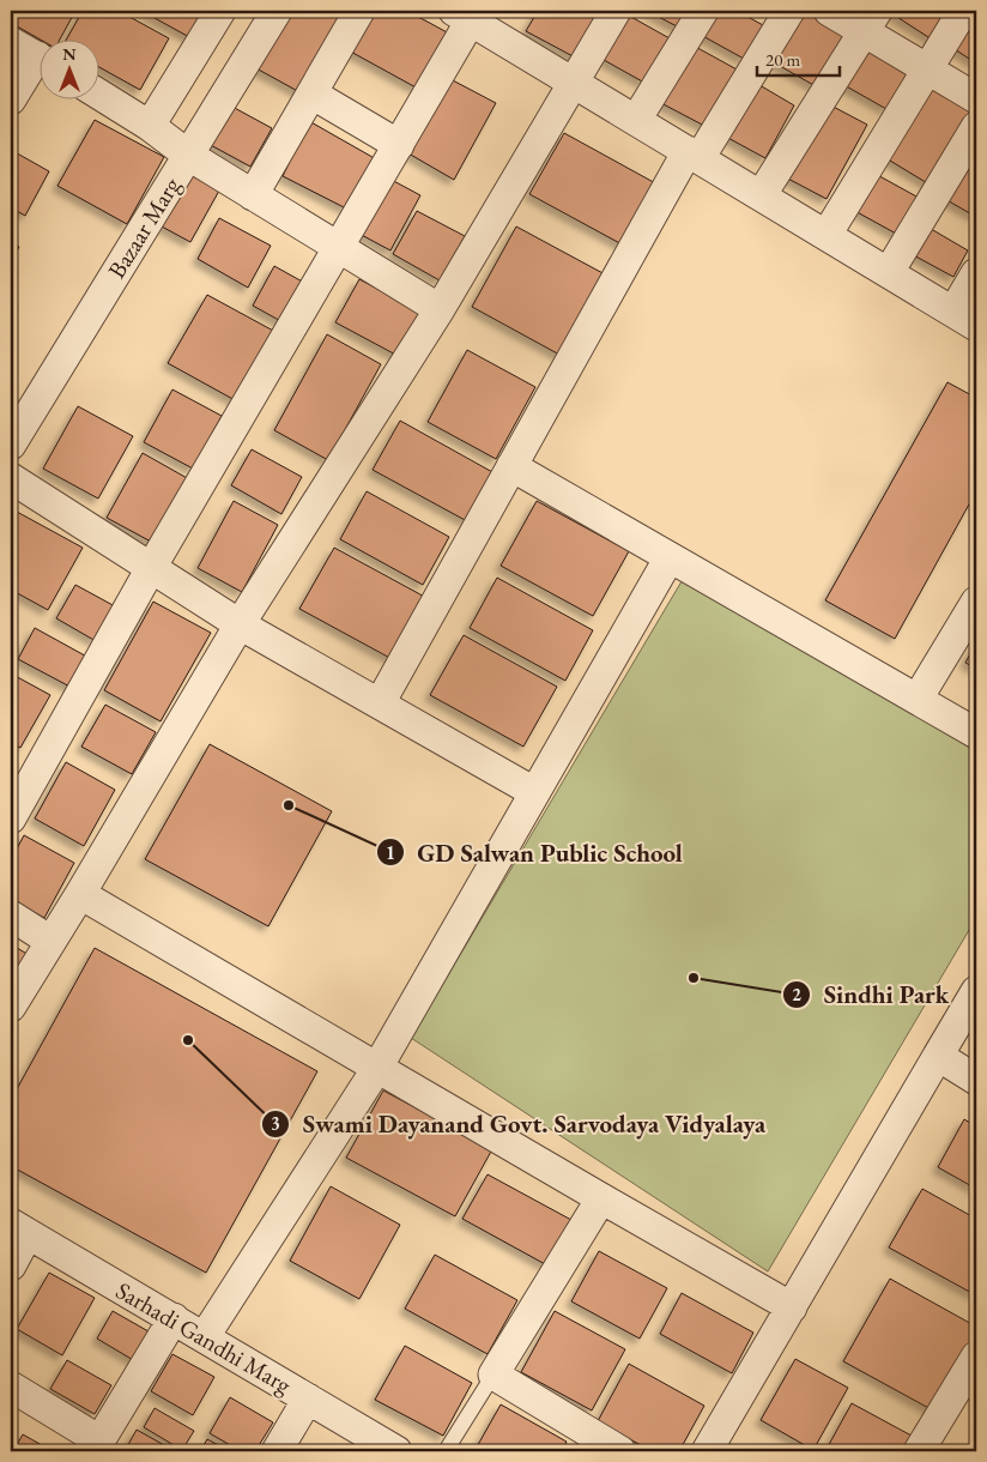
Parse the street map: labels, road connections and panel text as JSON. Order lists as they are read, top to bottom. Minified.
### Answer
{"streets":{"street":["Bazaar Marg","Sarhadi Gandhi Marg"]},"places":["GD Salwan Public School","Sindhi Park","Swami Dayanand Govt. Sarvodaya Vidyalaya"],"scale_bar":"20 m","north":"top"}
